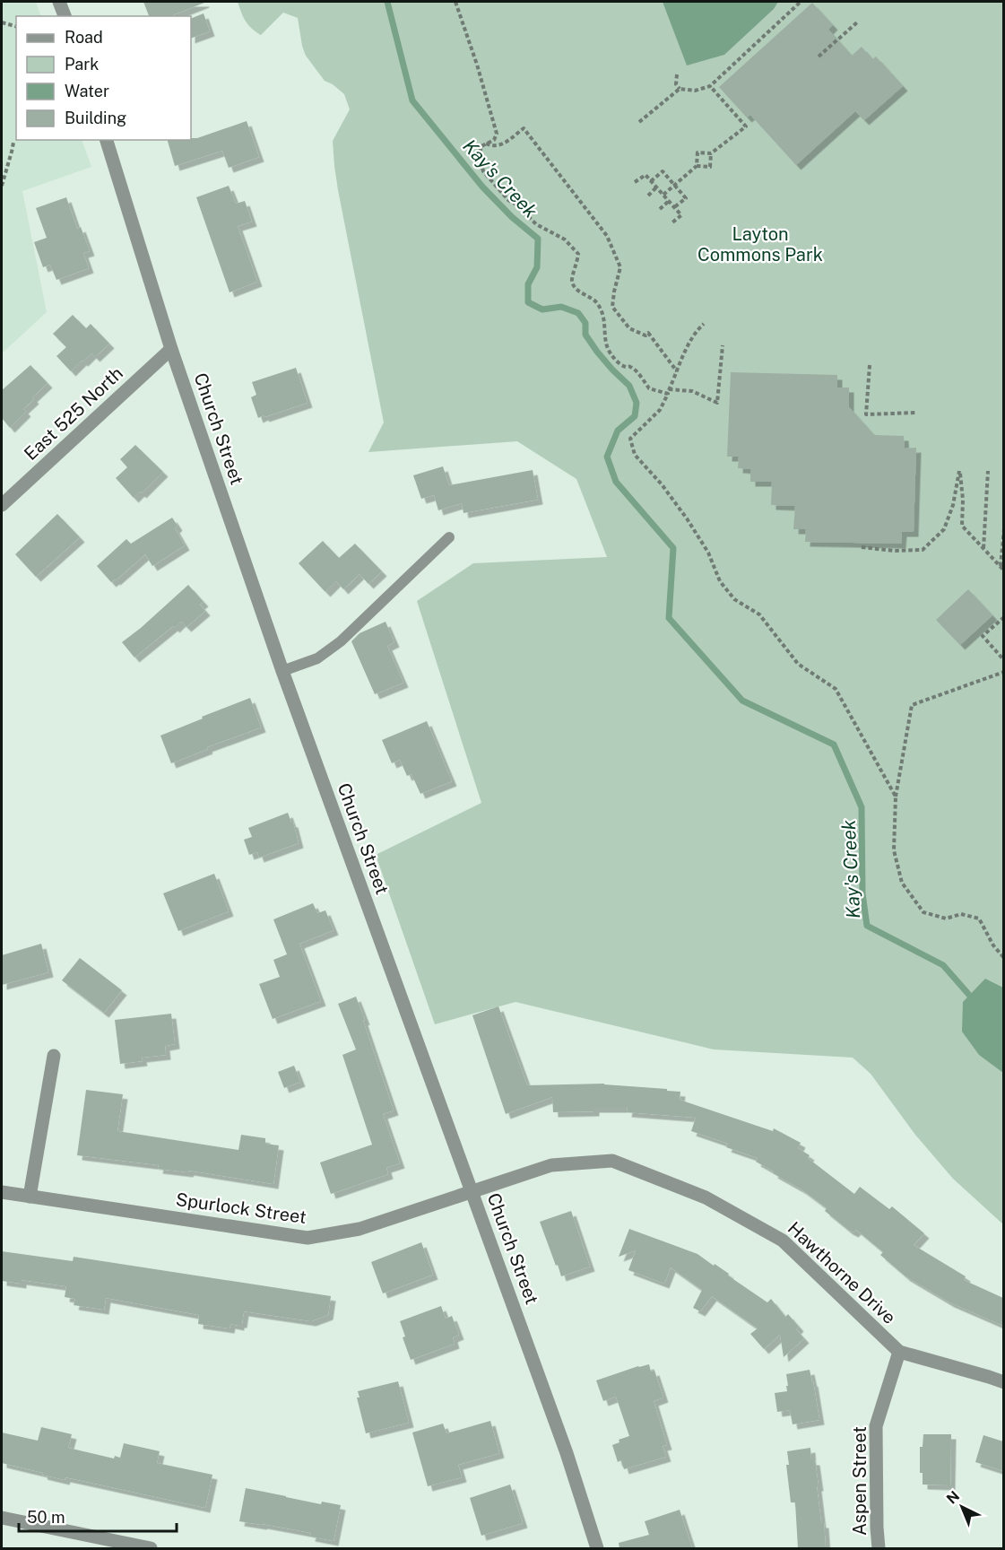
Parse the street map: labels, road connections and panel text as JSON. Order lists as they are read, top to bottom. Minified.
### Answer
{"streets":{"street":["East 525 North","Church Street","Spurlock Street","Hawthorne Drive","Aspen Street"]},"crossings":[["East 525 North","Church Street"],["Church Street","Spurlock Street"],["Church Street","Hawthorne Drive"],["Spurlock Street","Hawthorne Drive"],["Hawthorne Drive","Aspen Street"]],"water":["Kay's Creek"],"parks":["Layton Commons Park"],"legend":["Road","Park","Water","Building"],"scale_bar":"50 m","north":"top left"}
